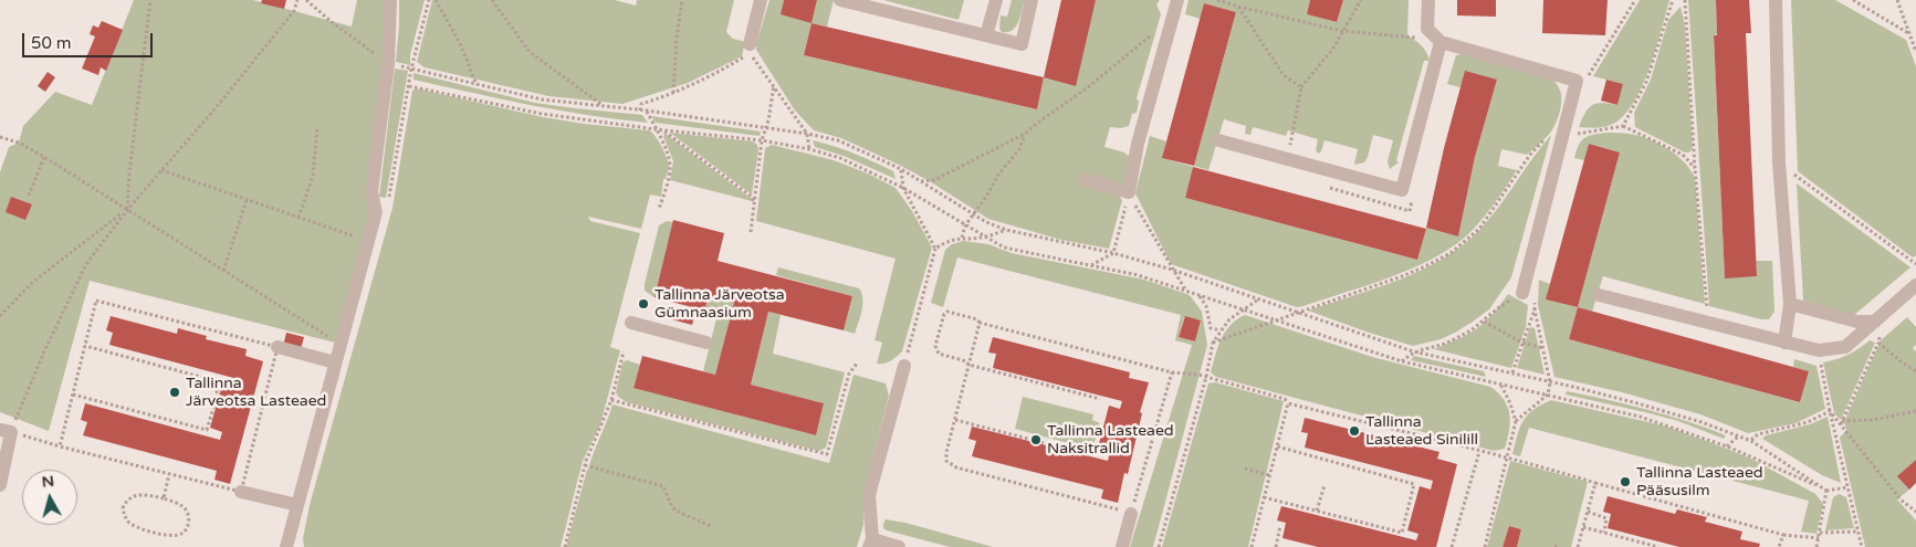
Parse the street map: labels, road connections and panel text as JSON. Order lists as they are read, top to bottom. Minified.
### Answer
{"places":["Tallinna Järveotsa Gümnaasium","Tallinna Järveotsa Lasteaed","Tallinna Lasteaed Sinilill","Tallinna Lasteaed Naksitrallid","Tallinna Lasteaed Pääsusilm"],"scale_bar":"50 m","north":"top"}
